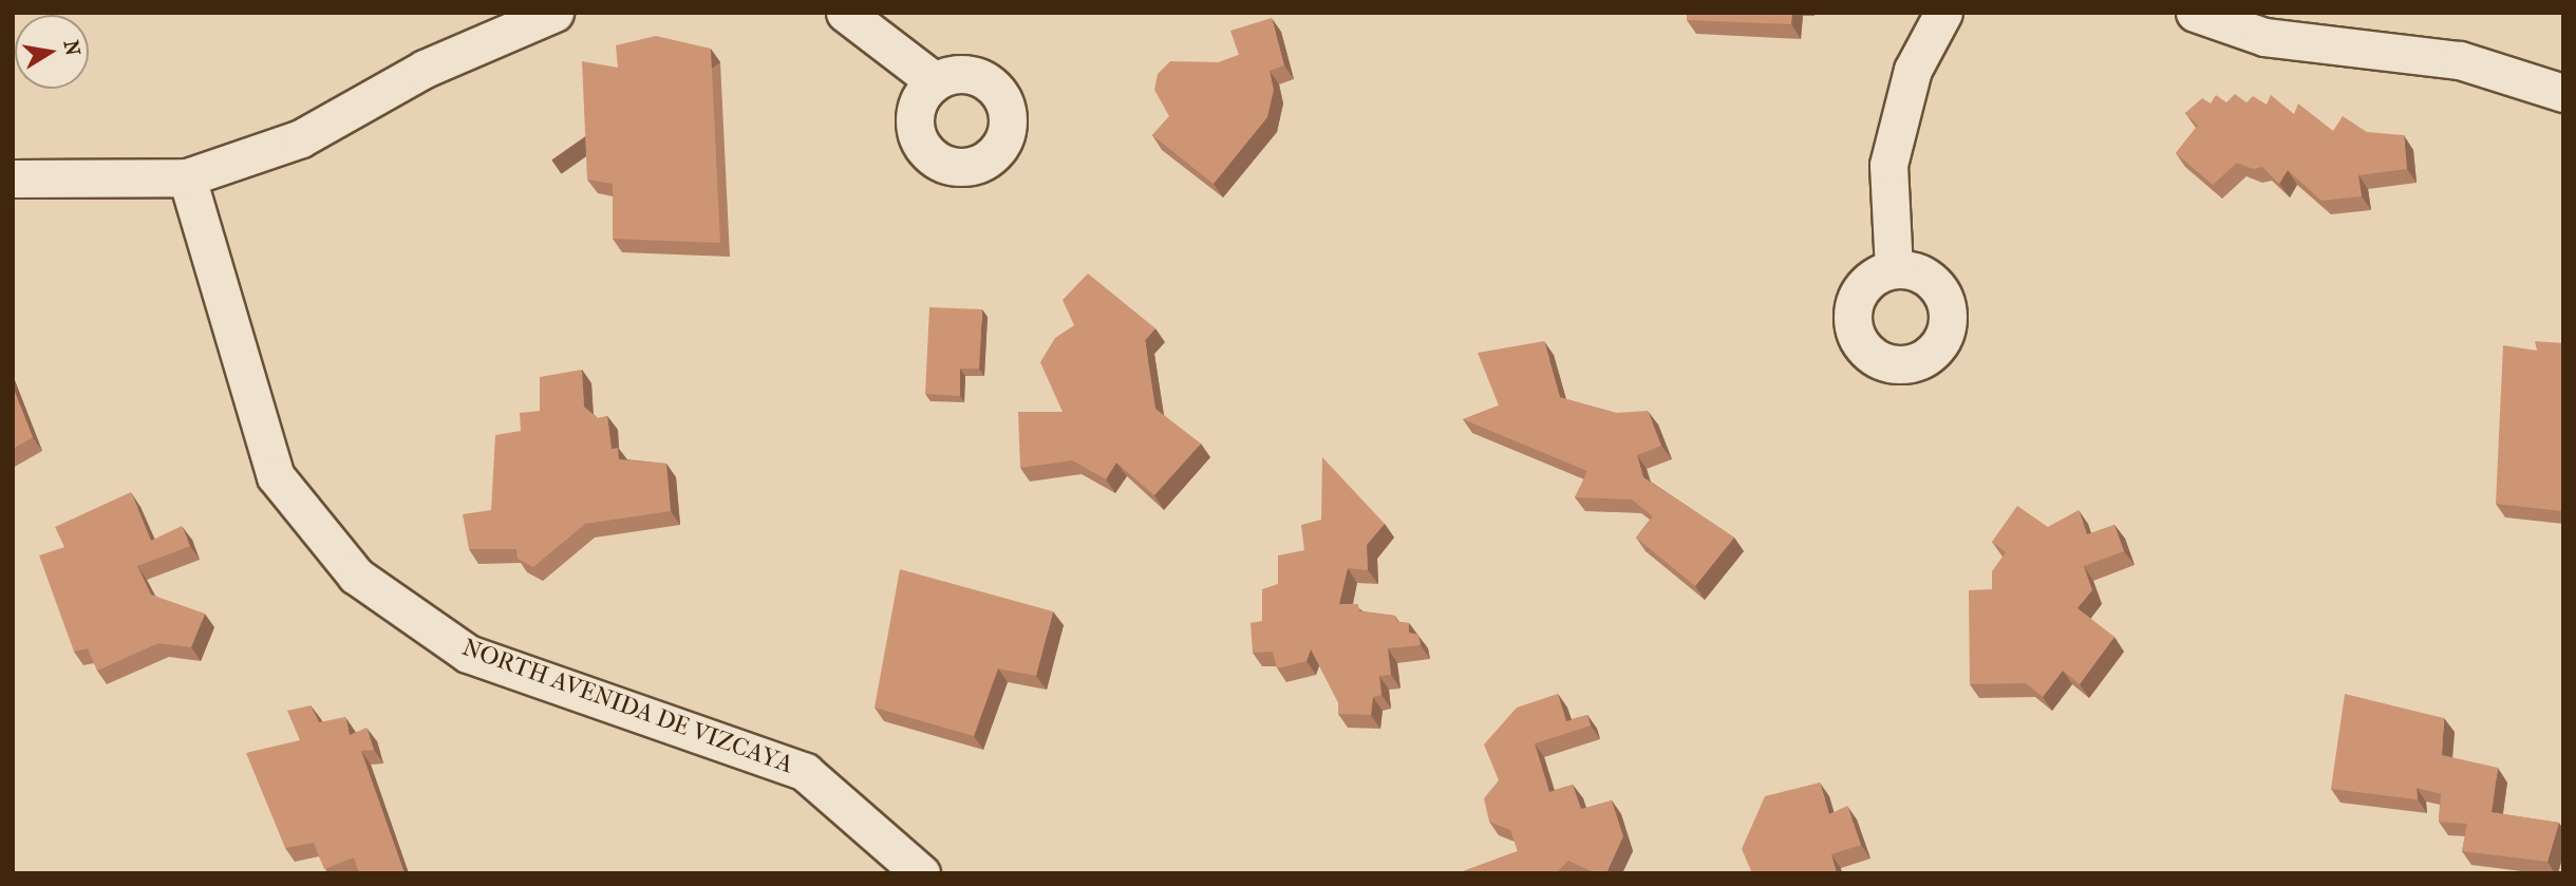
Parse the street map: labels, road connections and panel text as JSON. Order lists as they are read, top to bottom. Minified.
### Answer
{"streets":{"street":["NORTH AVENIDA DE VIZCAYA"]},"north":"right"}
